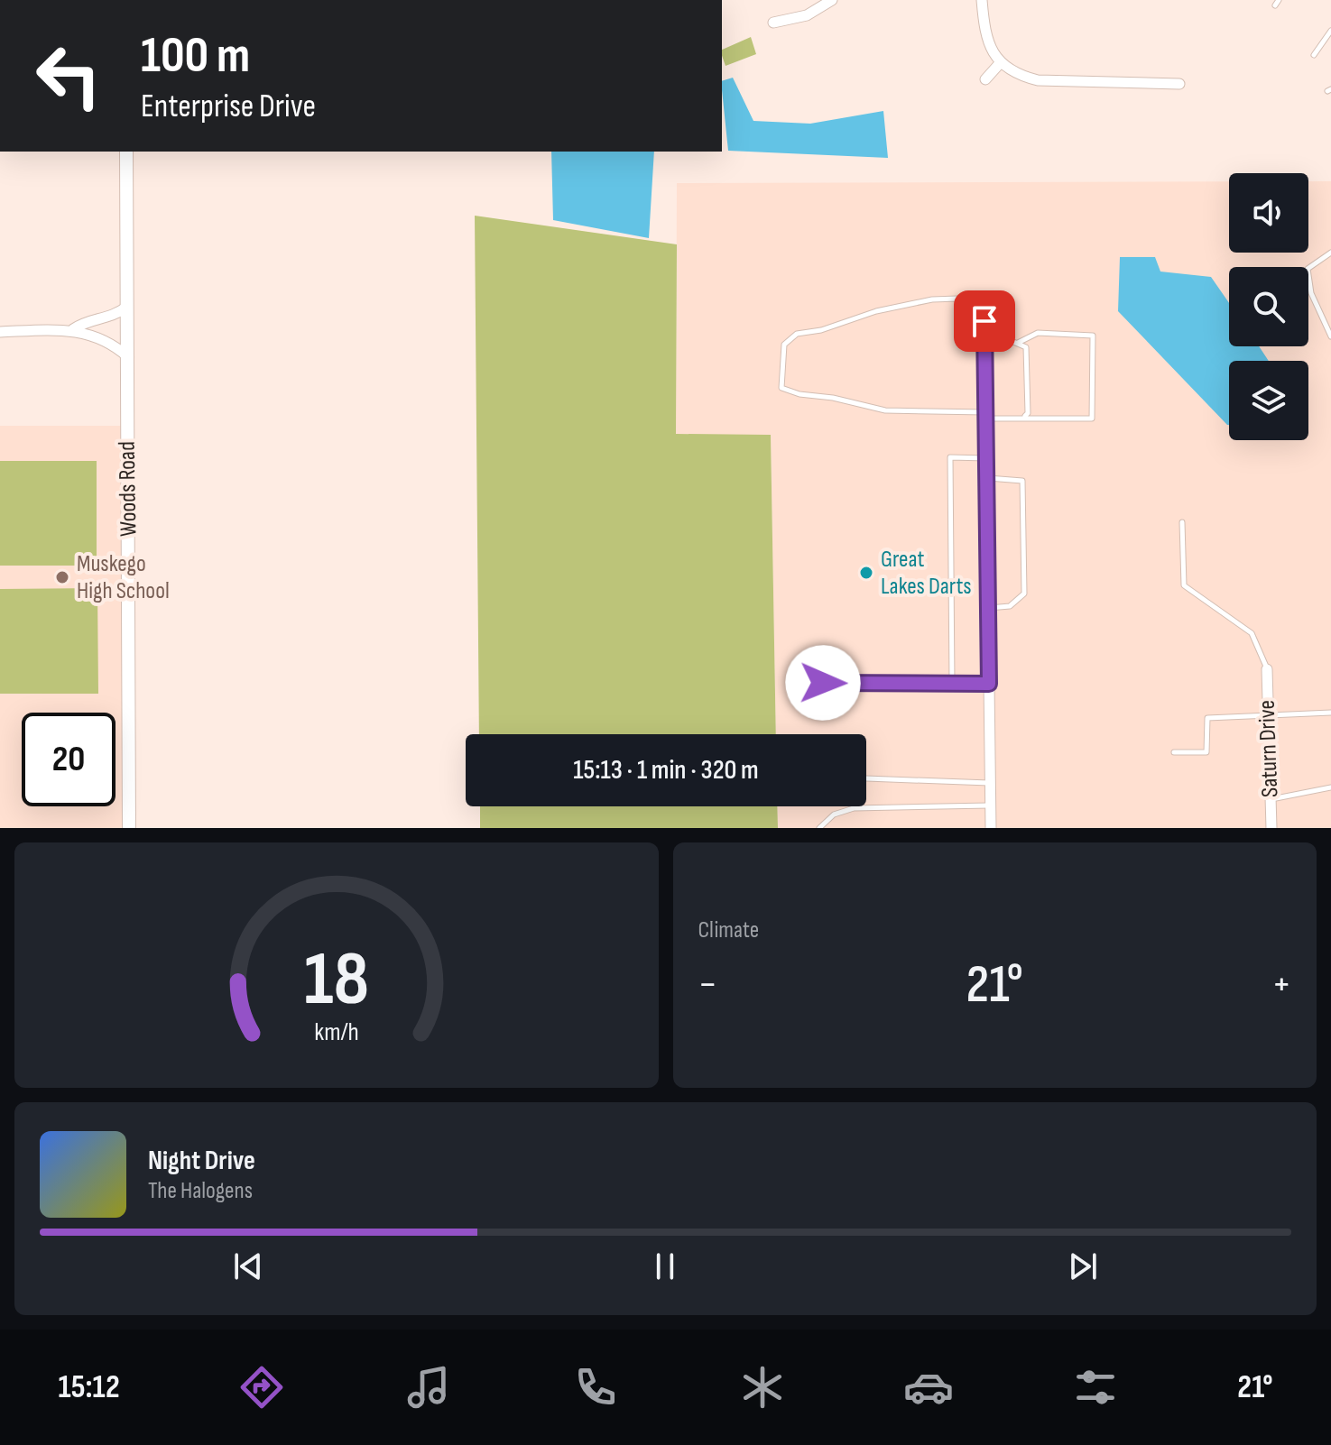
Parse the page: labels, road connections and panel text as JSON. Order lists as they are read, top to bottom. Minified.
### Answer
{"streets":{"street":["Woods Road","Saturn Drive"]},"places":["Great Lakes Darts","Muskego High School"],"page":{"turn":["100 m","Enterprise Drive"],"limit":"20","trip":"15:13 · 1 min · 320 m","tile":"Climate","heat":["−","21°","+"],"song":["Night Drive","The Halogens"],"tabs":["15:12","21°"],"gauge":["18","km/h"]}}
